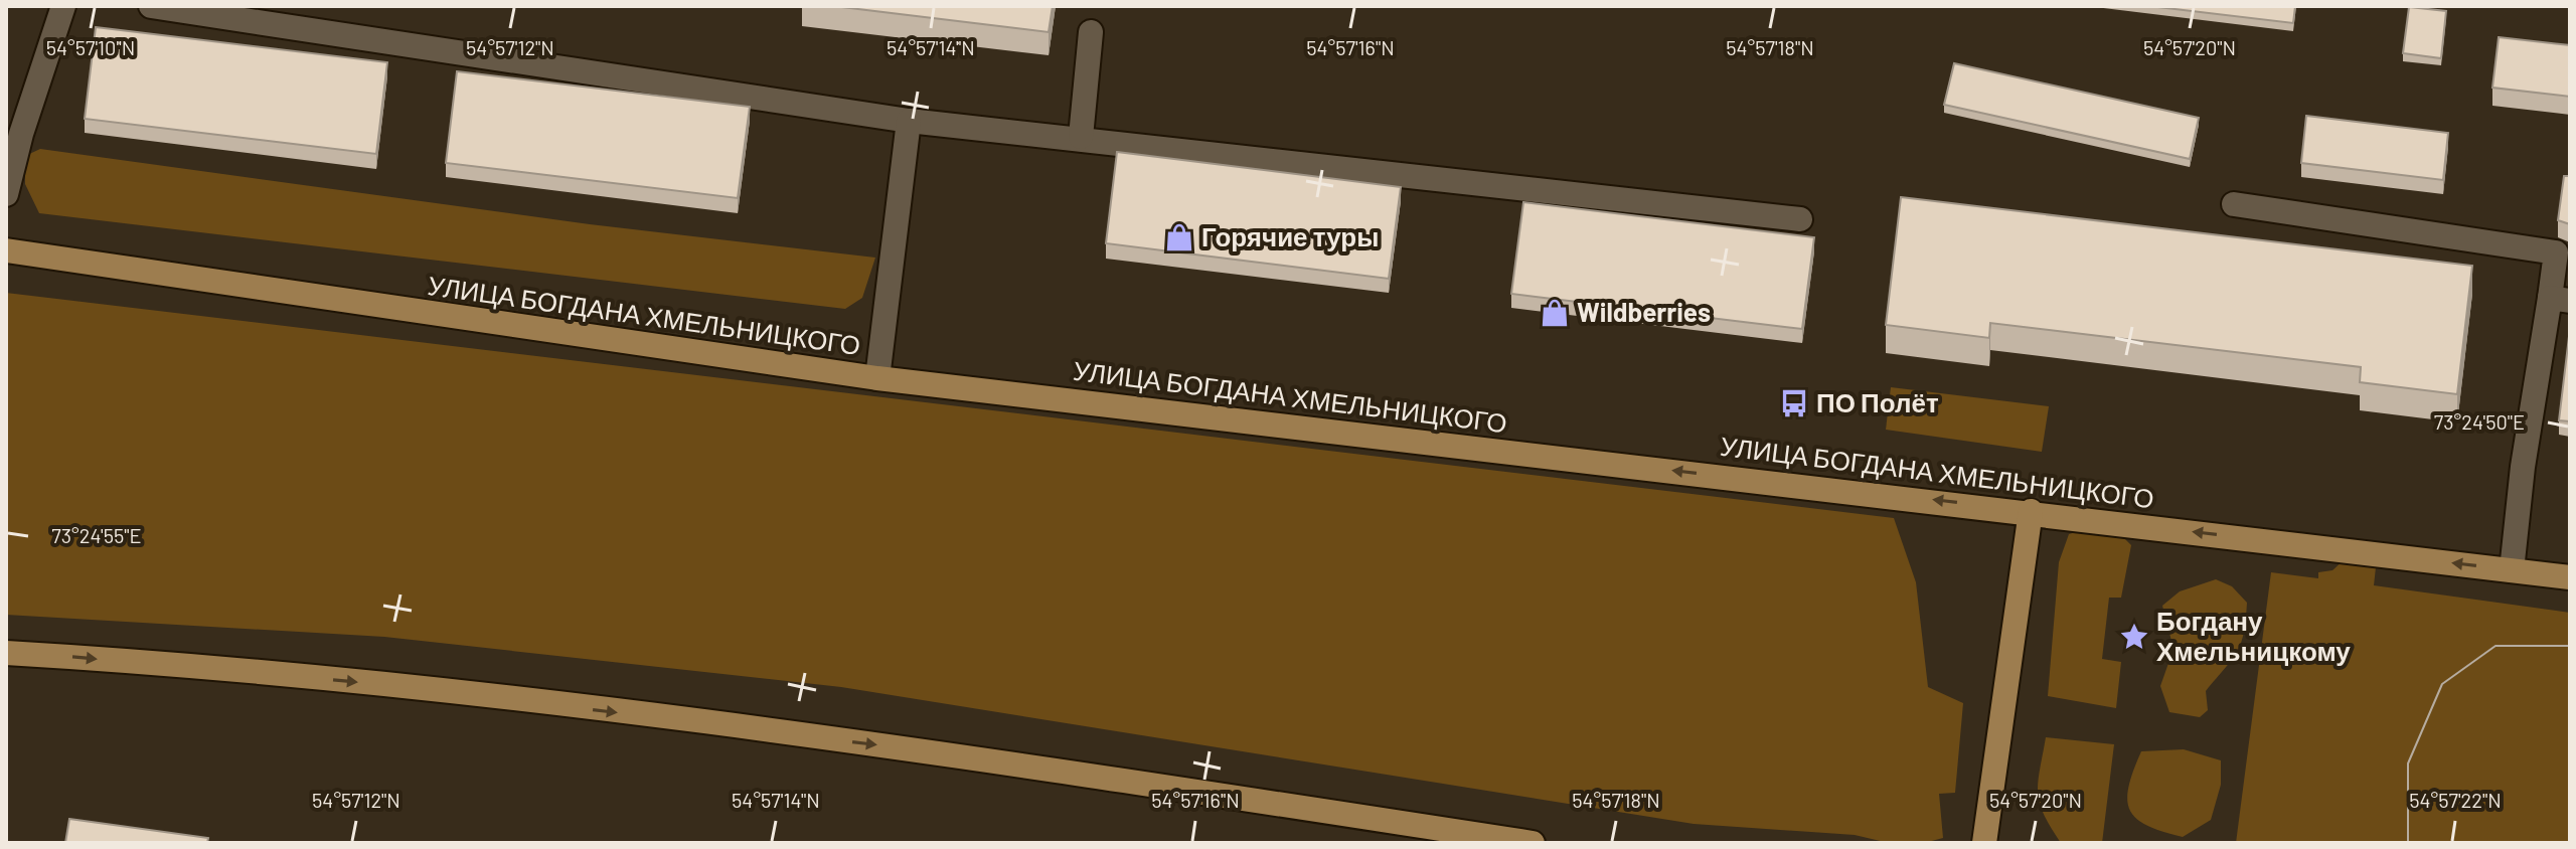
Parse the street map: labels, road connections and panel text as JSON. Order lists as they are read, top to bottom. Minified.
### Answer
{"streets":{"main road":["УЛИЦА БОГДАНА ХМЕЛЬНИЦКОГО"]},"one_way":["УЛИЦА БОГДАНА ХМЕЛЬНИЦКОГО"],"places":{"shop":["Горячие туры","Wildberries"],"bus stop":["ПО Полёт"],"place":["Богдану Хмельницкому"]},"coordinates":["54°57'10\"N","54°57'12\"N","54°57'14\"N","54°57'16\"N","54°57'18\"N","54°57'20\"N","73°24'50\"E","73°24'55\"E","54°57'22\"N"]}
